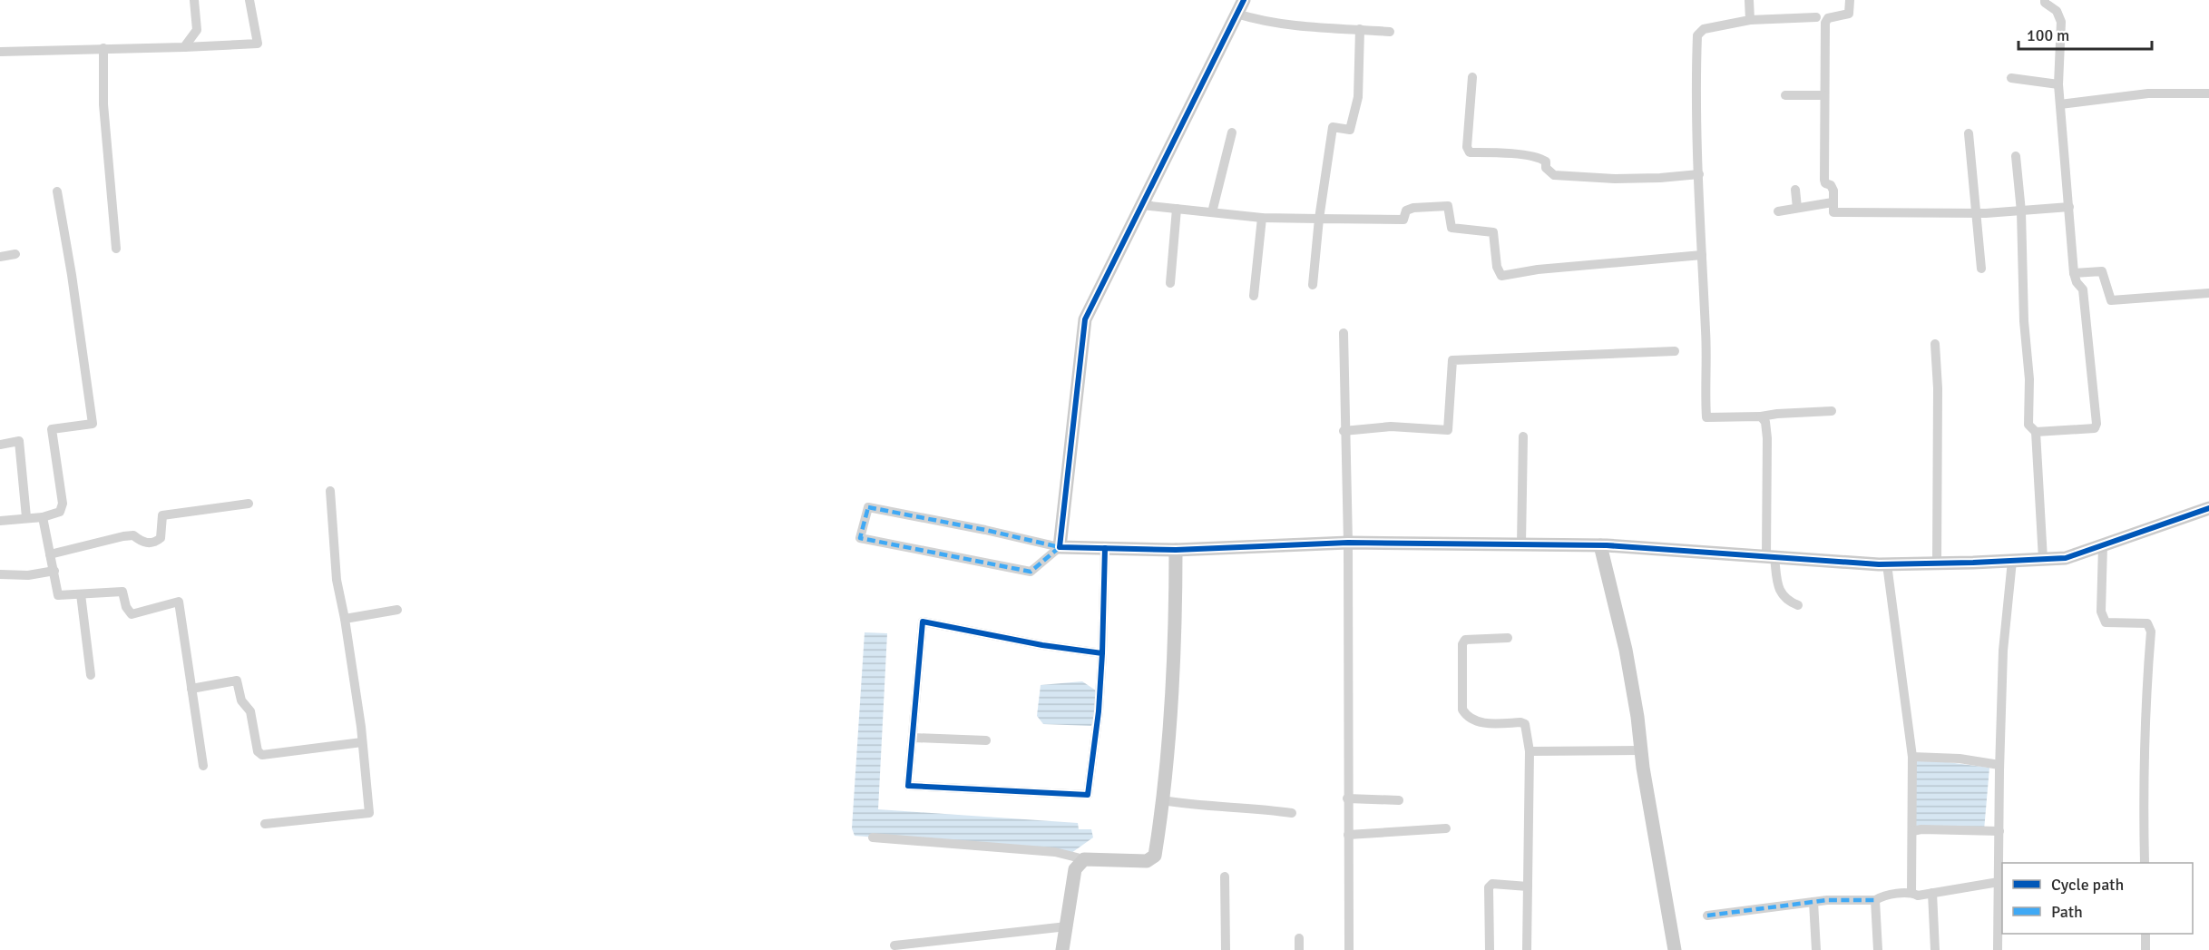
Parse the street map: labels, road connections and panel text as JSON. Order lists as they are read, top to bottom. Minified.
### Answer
{"legend":["Cycle path","Path"],"scale_bar":"100 m"}
